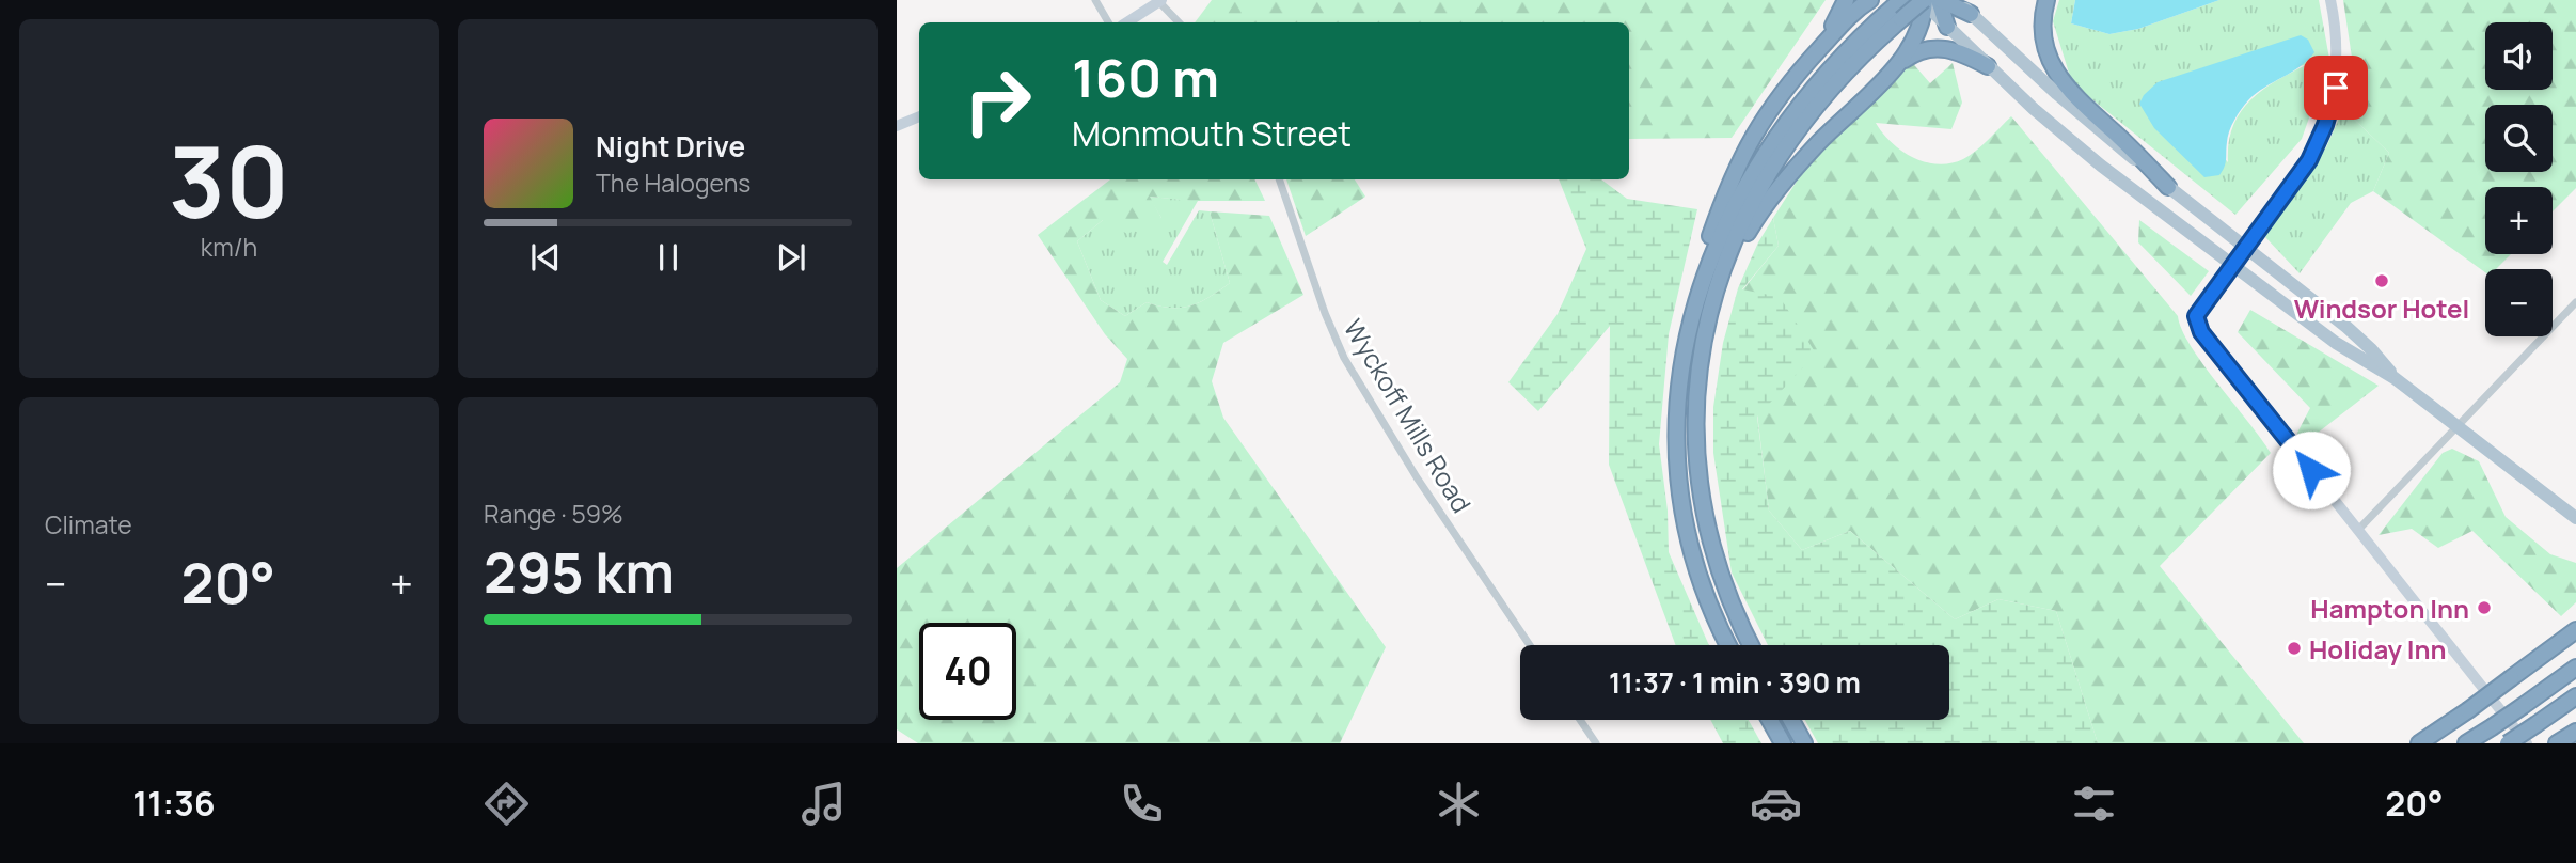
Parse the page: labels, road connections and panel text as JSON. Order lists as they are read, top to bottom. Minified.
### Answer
{"streets":{"street":["Wyckoff Mills Road"]},"places":["Windsor Hotel","Hampton Inn","Holiday Inn"],"page":{"tile":[["30","km/h"],"Climate",["Range · 59%","295 km"]],"map_buttons":["+","−"],"turn":["160 m","Monmouth Street"],"song":["Night Drive","The Halogens"],"heat":["−","20°","+"],"limit":"40","trip":"11:37 · 1 min · 390 m","tabs":["11:36","20°"]}}
